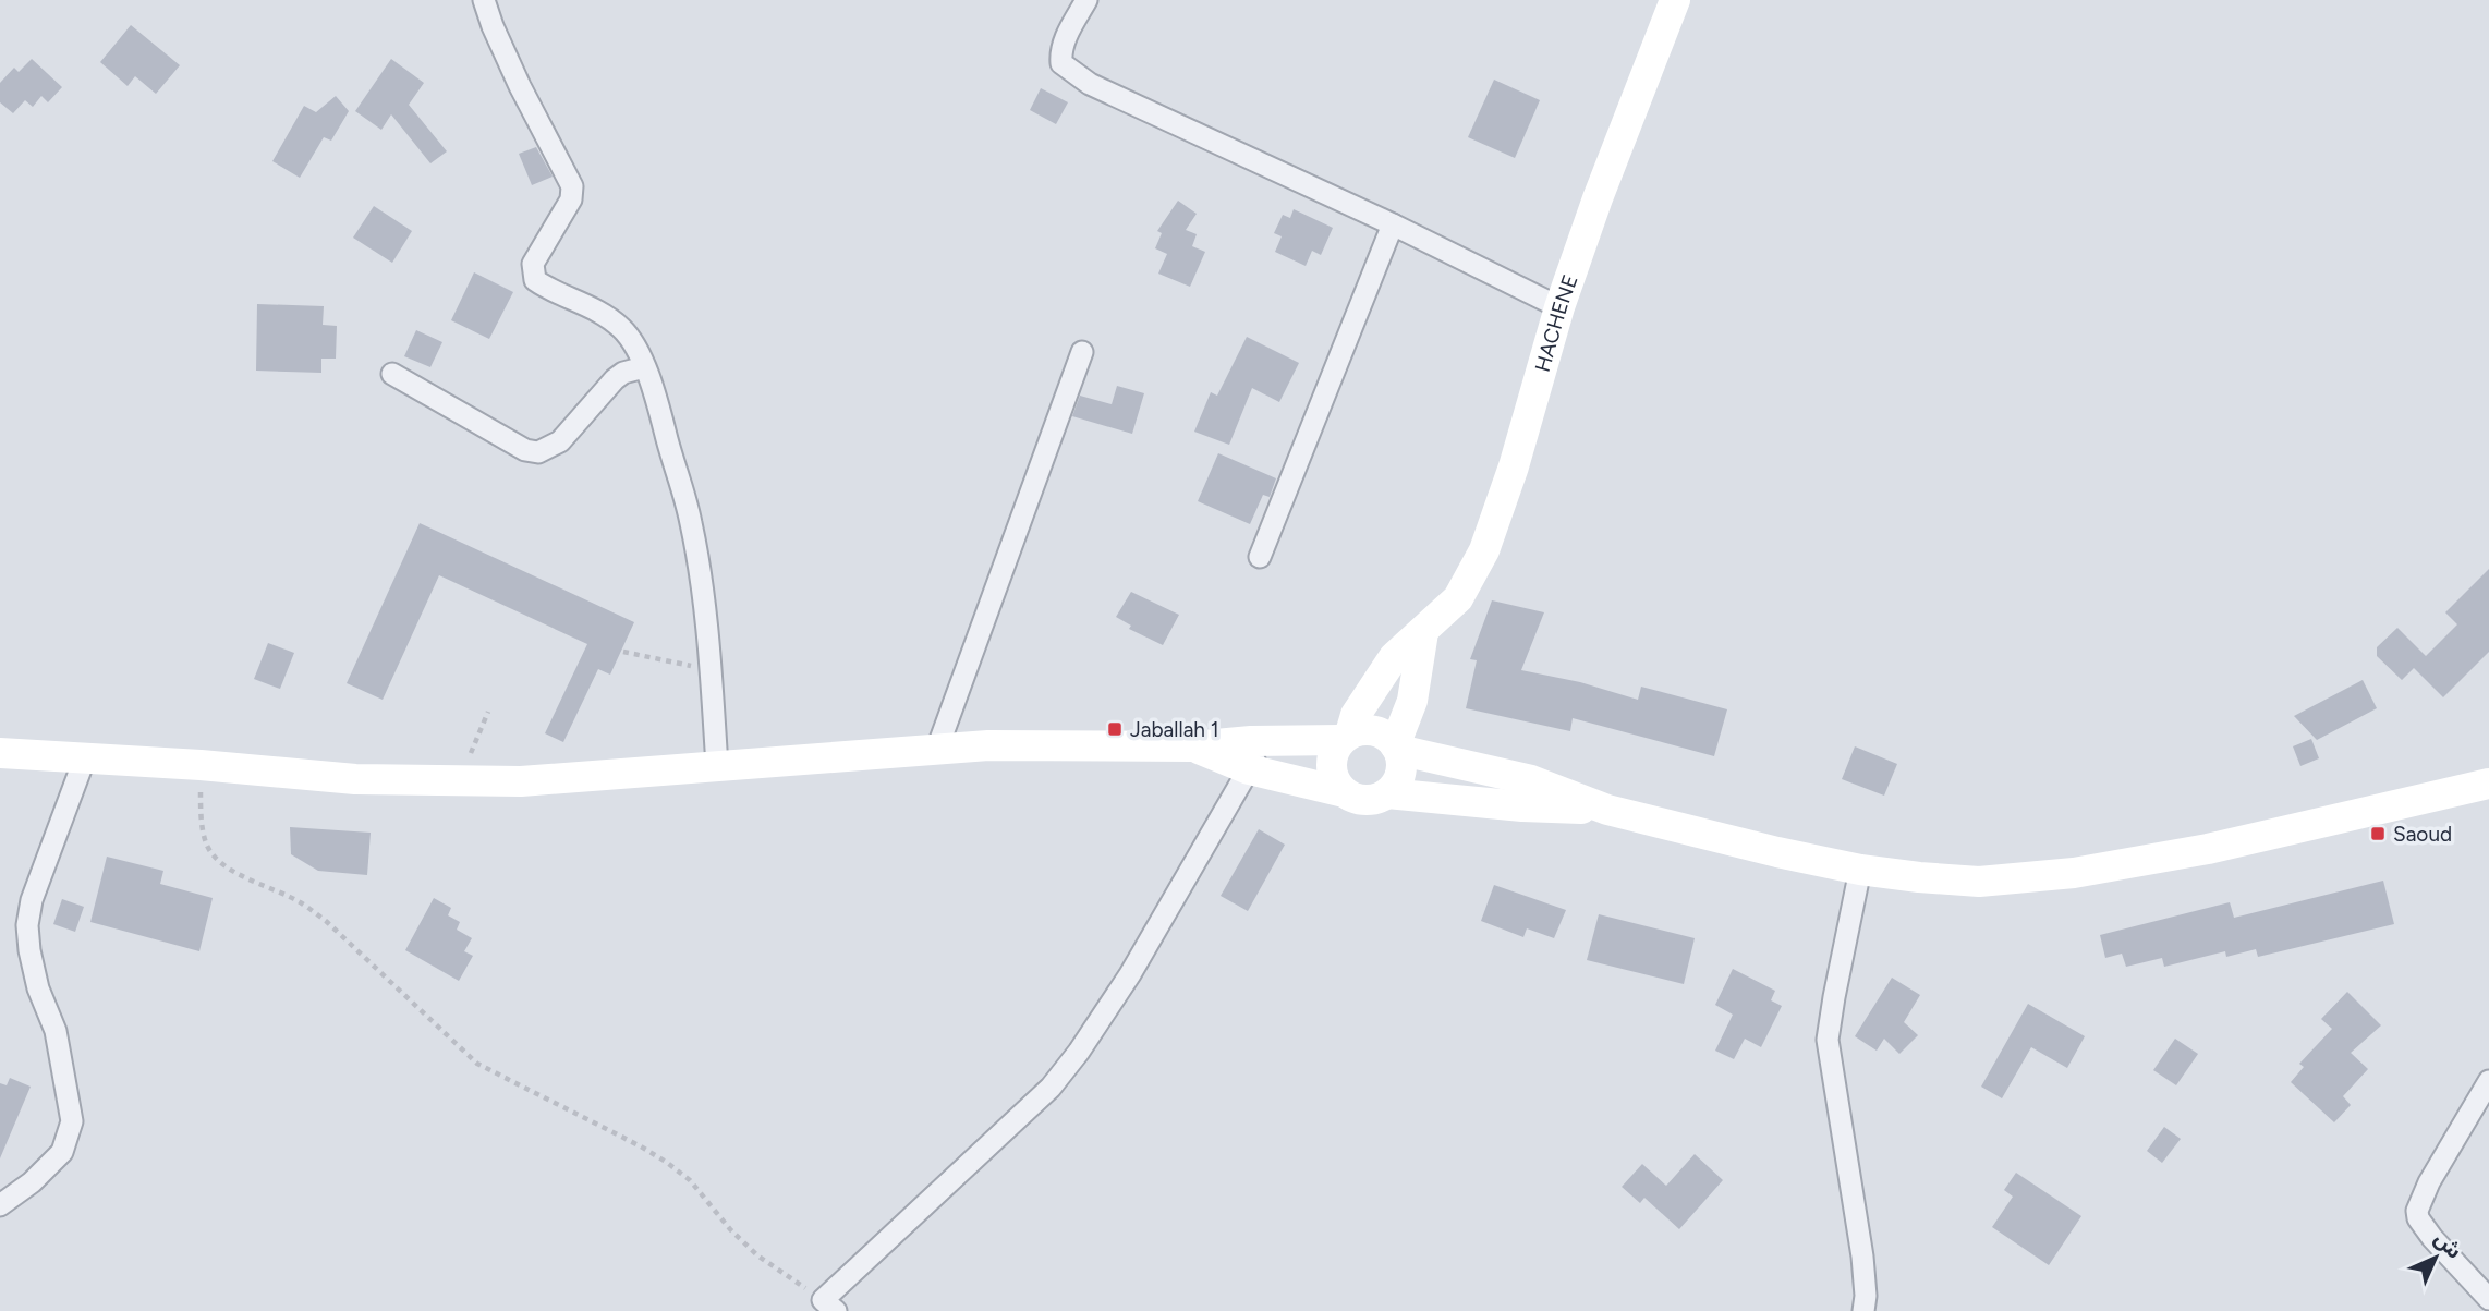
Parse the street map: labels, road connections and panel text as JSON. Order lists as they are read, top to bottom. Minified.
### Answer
{"streets":{"main road":["HACHENE"]},"places":{"transit":["Jaballah 1","Saoud"]},"north":"top right"}
